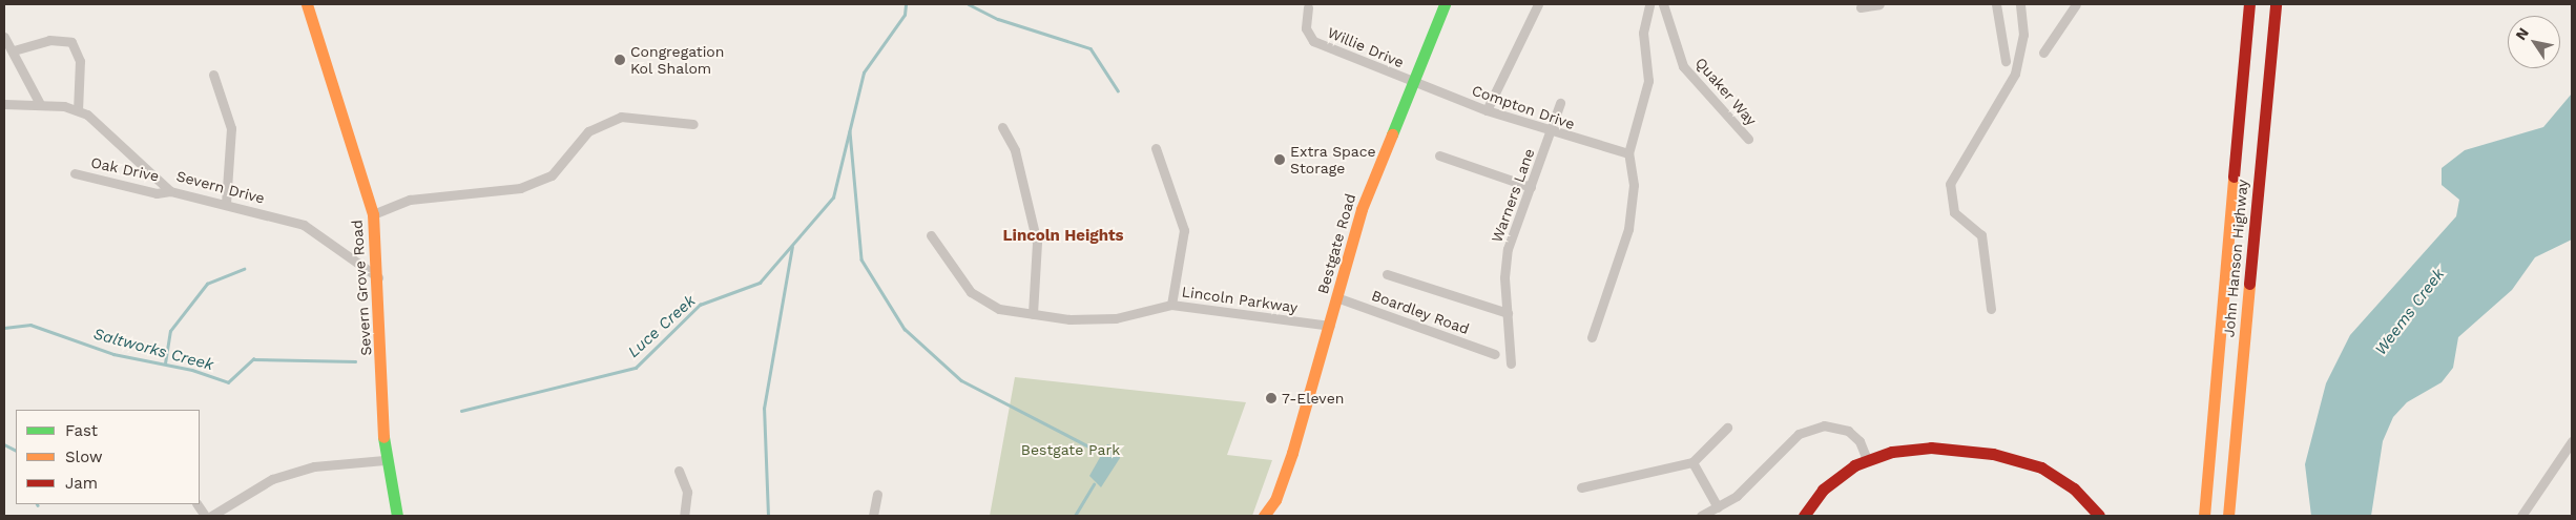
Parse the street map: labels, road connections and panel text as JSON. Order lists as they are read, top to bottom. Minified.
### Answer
{"streets":{"main road":["Bestgate Road","John Hanson Highway","Severn Grove Road"],"street":["Willie Drive","Quaker Way","Compton Drive","Oak Drive","Severn Drive","Warners Lane","Lincoln Parkway","Boardley Road"]},"crossings":[["Willie Drive","Compton Drive"],["Willie Drive","Bestgate Road"],["Compton Drive","Warners Lane"],["Compton Drive","Bestgate Road"],["Oak Drive","Severn Drive"],["Severn Drive","Severn Grove Road"],["Bestgate Road","Lincoln Parkway"],["Bestgate Road","Boardley Road"]],"districts":["Lincoln Heights"],"water":["Weems Creek","Luce Creek","Saltworks Creek"],"parks":["Bestgate Park"],"places":["Congregation Kol Shalom","Extra Space Storage","7-Eleven"],"legend":["Fast","Slow","Jam"],"north":"top left"}
